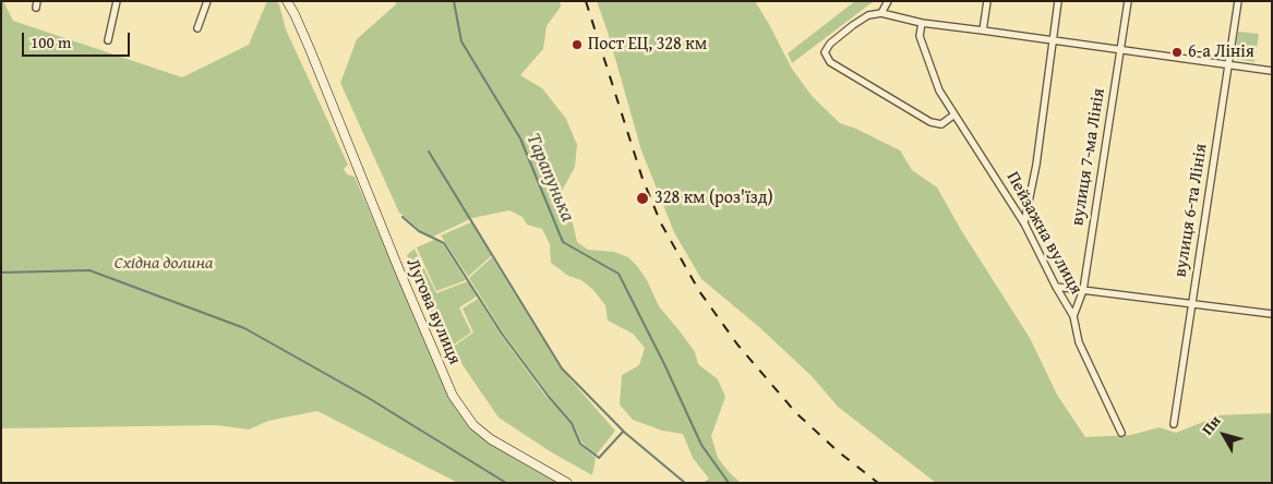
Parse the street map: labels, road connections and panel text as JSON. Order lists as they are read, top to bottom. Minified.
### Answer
{"streets":{"street":["вулиця 7-ма Лінія","вулиця 6-та Лінія","Пейзажна вулиця","Лугова вулиця"]},"crossings":[["вулиця 7-ма Лінія","Пейзажна вулиця"]],"water":["Тарапунька"],"parks":["Східна долина"],"places":["Пост ЕЦ, 328 км","6-а Лінія","328 км (роз'їзд)"],"scale_bar":"100 m","north":"top left"}
